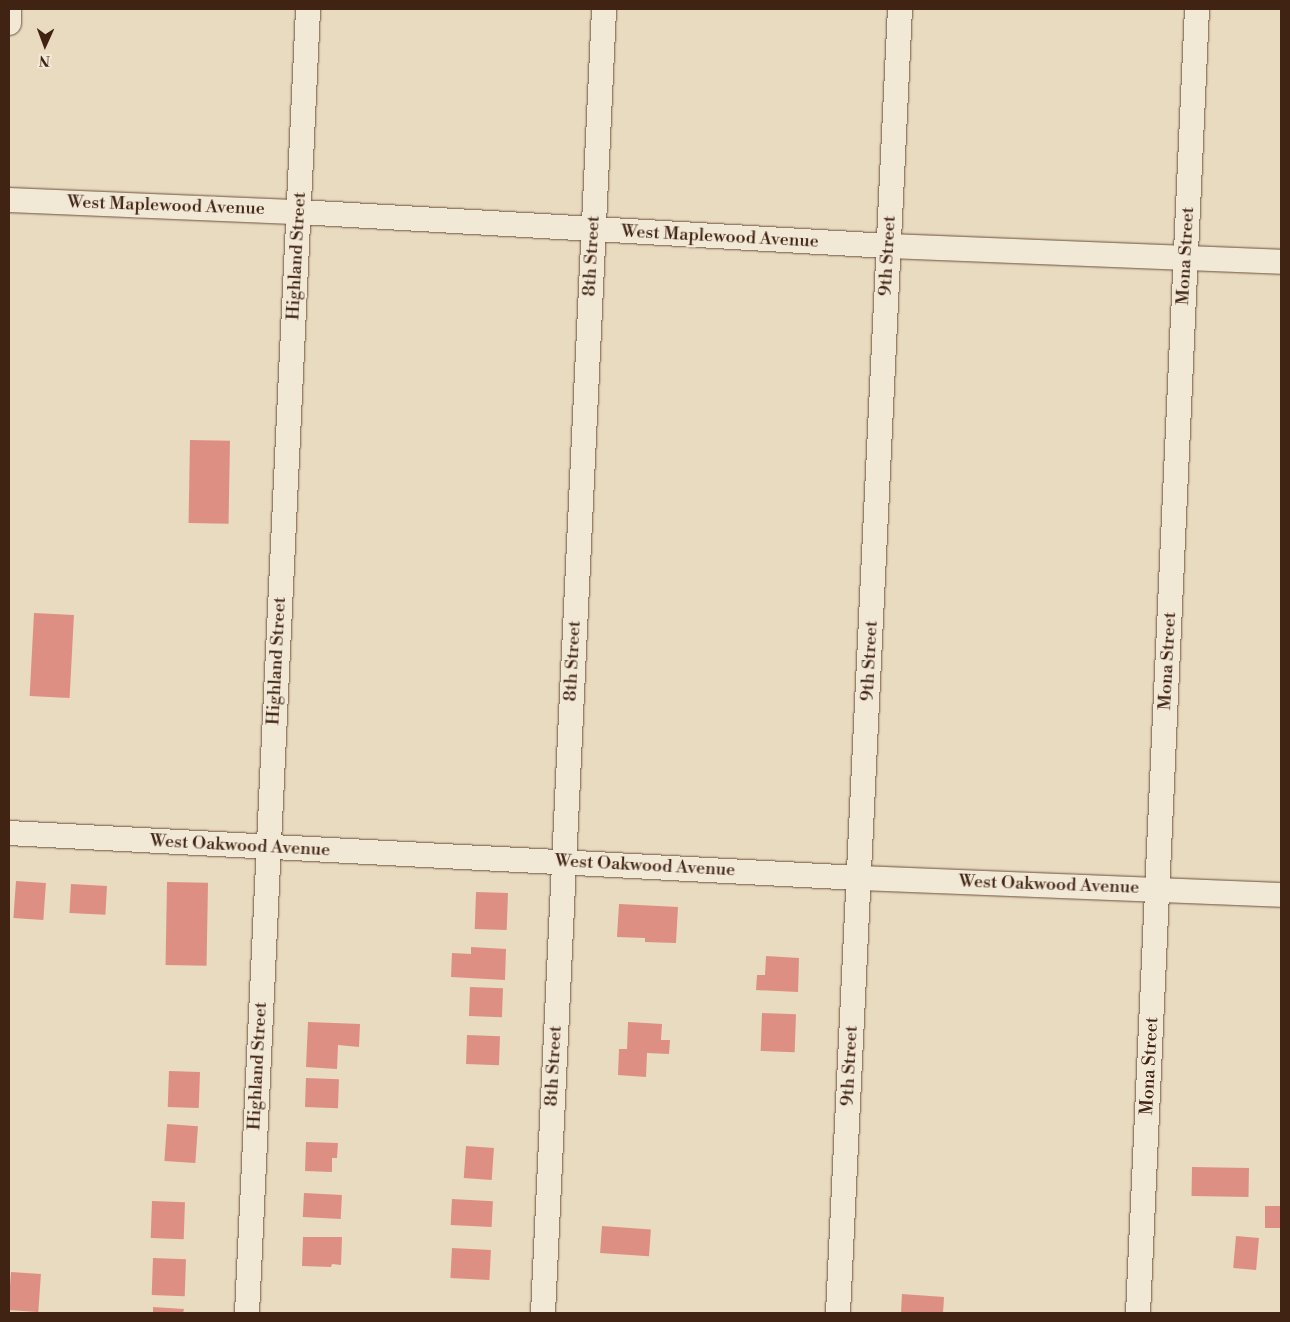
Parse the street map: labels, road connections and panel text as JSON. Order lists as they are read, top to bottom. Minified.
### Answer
{"streets":{"street":["West Maplewood Avenue","Highland Street","8th Street","9th Street","Mona Street","West Oakwood Avenue"]},"crossings":[["West Maplewood Avenue","Highland Street"],["West Maplewood Avenue","8th Street"],["West Maplewood Avenue","9th Street"],["West Maplewood Avenue","Mona Street"],["Highland Street","West Oakwood Avenue"],["8th Street","West Oakwood Avenue"],["9th Street","West Oakwood Avenue"],["Mona Street","West Oakwood Avenue"]],"north":"bottom"}
